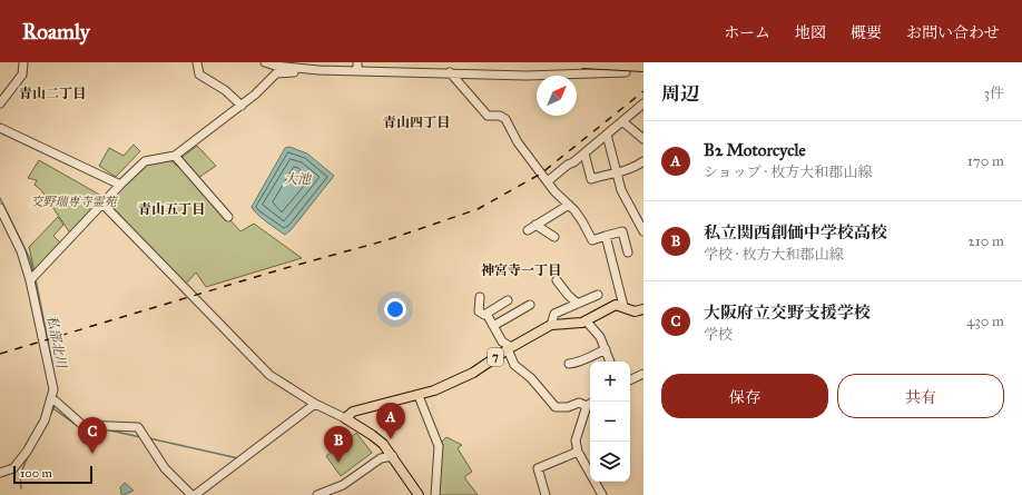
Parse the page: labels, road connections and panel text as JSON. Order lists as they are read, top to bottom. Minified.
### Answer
{"streets":{"main road":["7"]},"districts":["青山二丁目","青山四丁目","青山五丁目","神宮寺一丁目"],"water":["大池","私部北川"],"parks":["交野瑞専寺霊苑"],"scale_bar":"100 m","north":"top right","page":{"header":"Roamly","nav":["ホーム","地図","概要","お問い合わせ"],"heading":["周辺","3件"],"list":[{"mark":"A","name":"B2 Motorcycle","note":"ショップ · 枚方大和郡山線","value":"170 m"},{"mark":"B","name":"私立関西創価中学校高校","note":"学校 · 枚方大和郡山線","value":"210 m"},{"mark":"C","name":"大阪府立交野支援学校","note":"学校","value":"430 m"}],"buttons":["保存","共有"],"map_buttons":["+","−"],"pins":["A","C","B"],"scale":"100 m"}}
